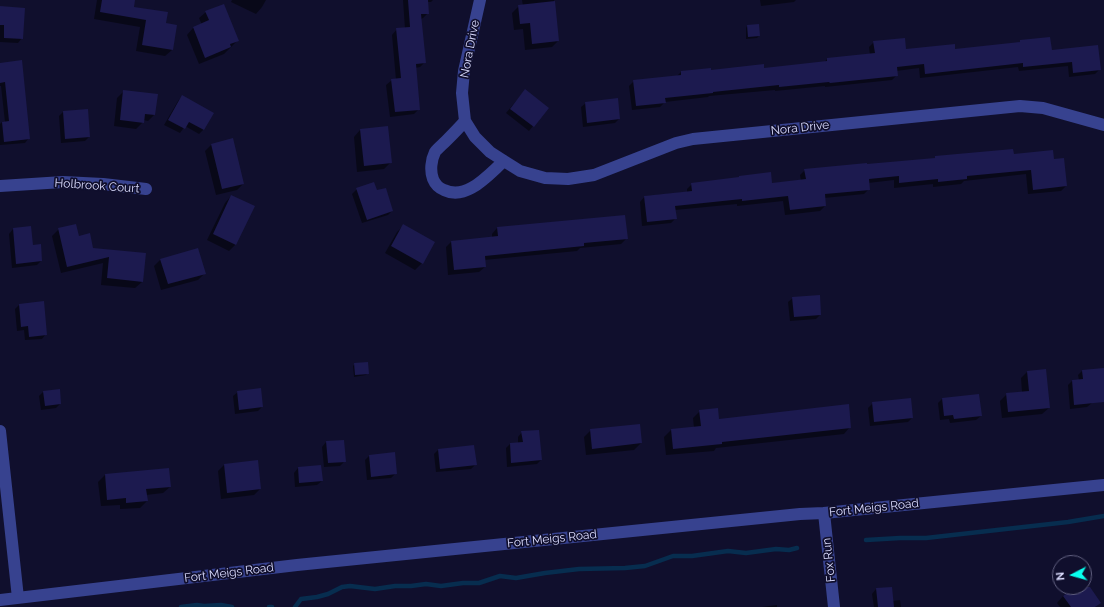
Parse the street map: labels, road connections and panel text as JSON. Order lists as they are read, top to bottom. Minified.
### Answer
{"streets":{"street":["Nora Drive","Holbrook Court","Fort Meigs Road","Fox Run"]},"crossings":[["Fort Meigs Road","Fox Run"]],"north":"left"}
